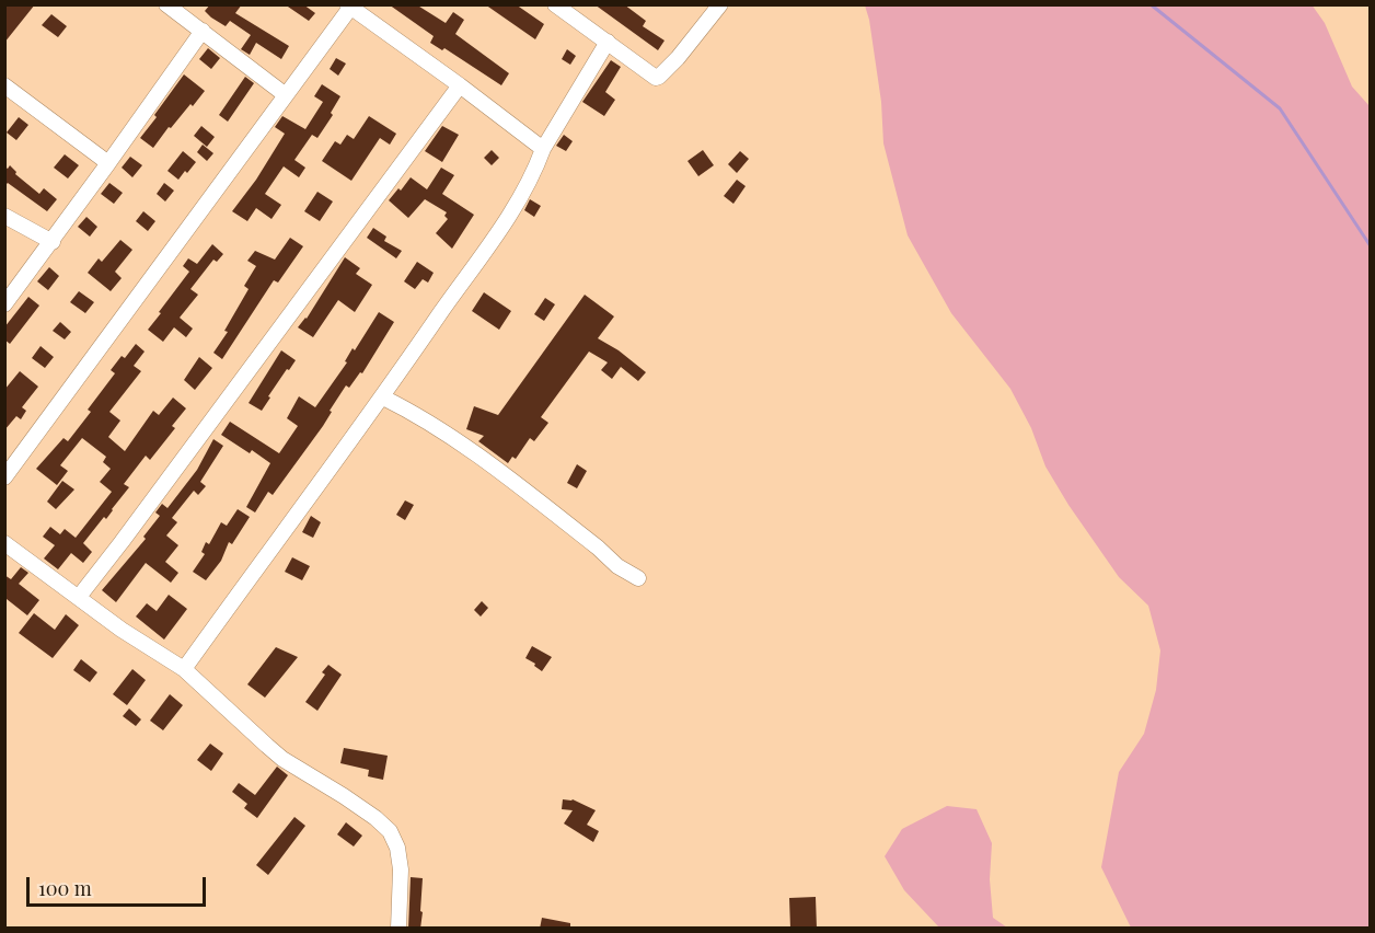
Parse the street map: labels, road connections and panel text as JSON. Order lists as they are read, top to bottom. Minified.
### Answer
{"scale_bar":"100 m"}
